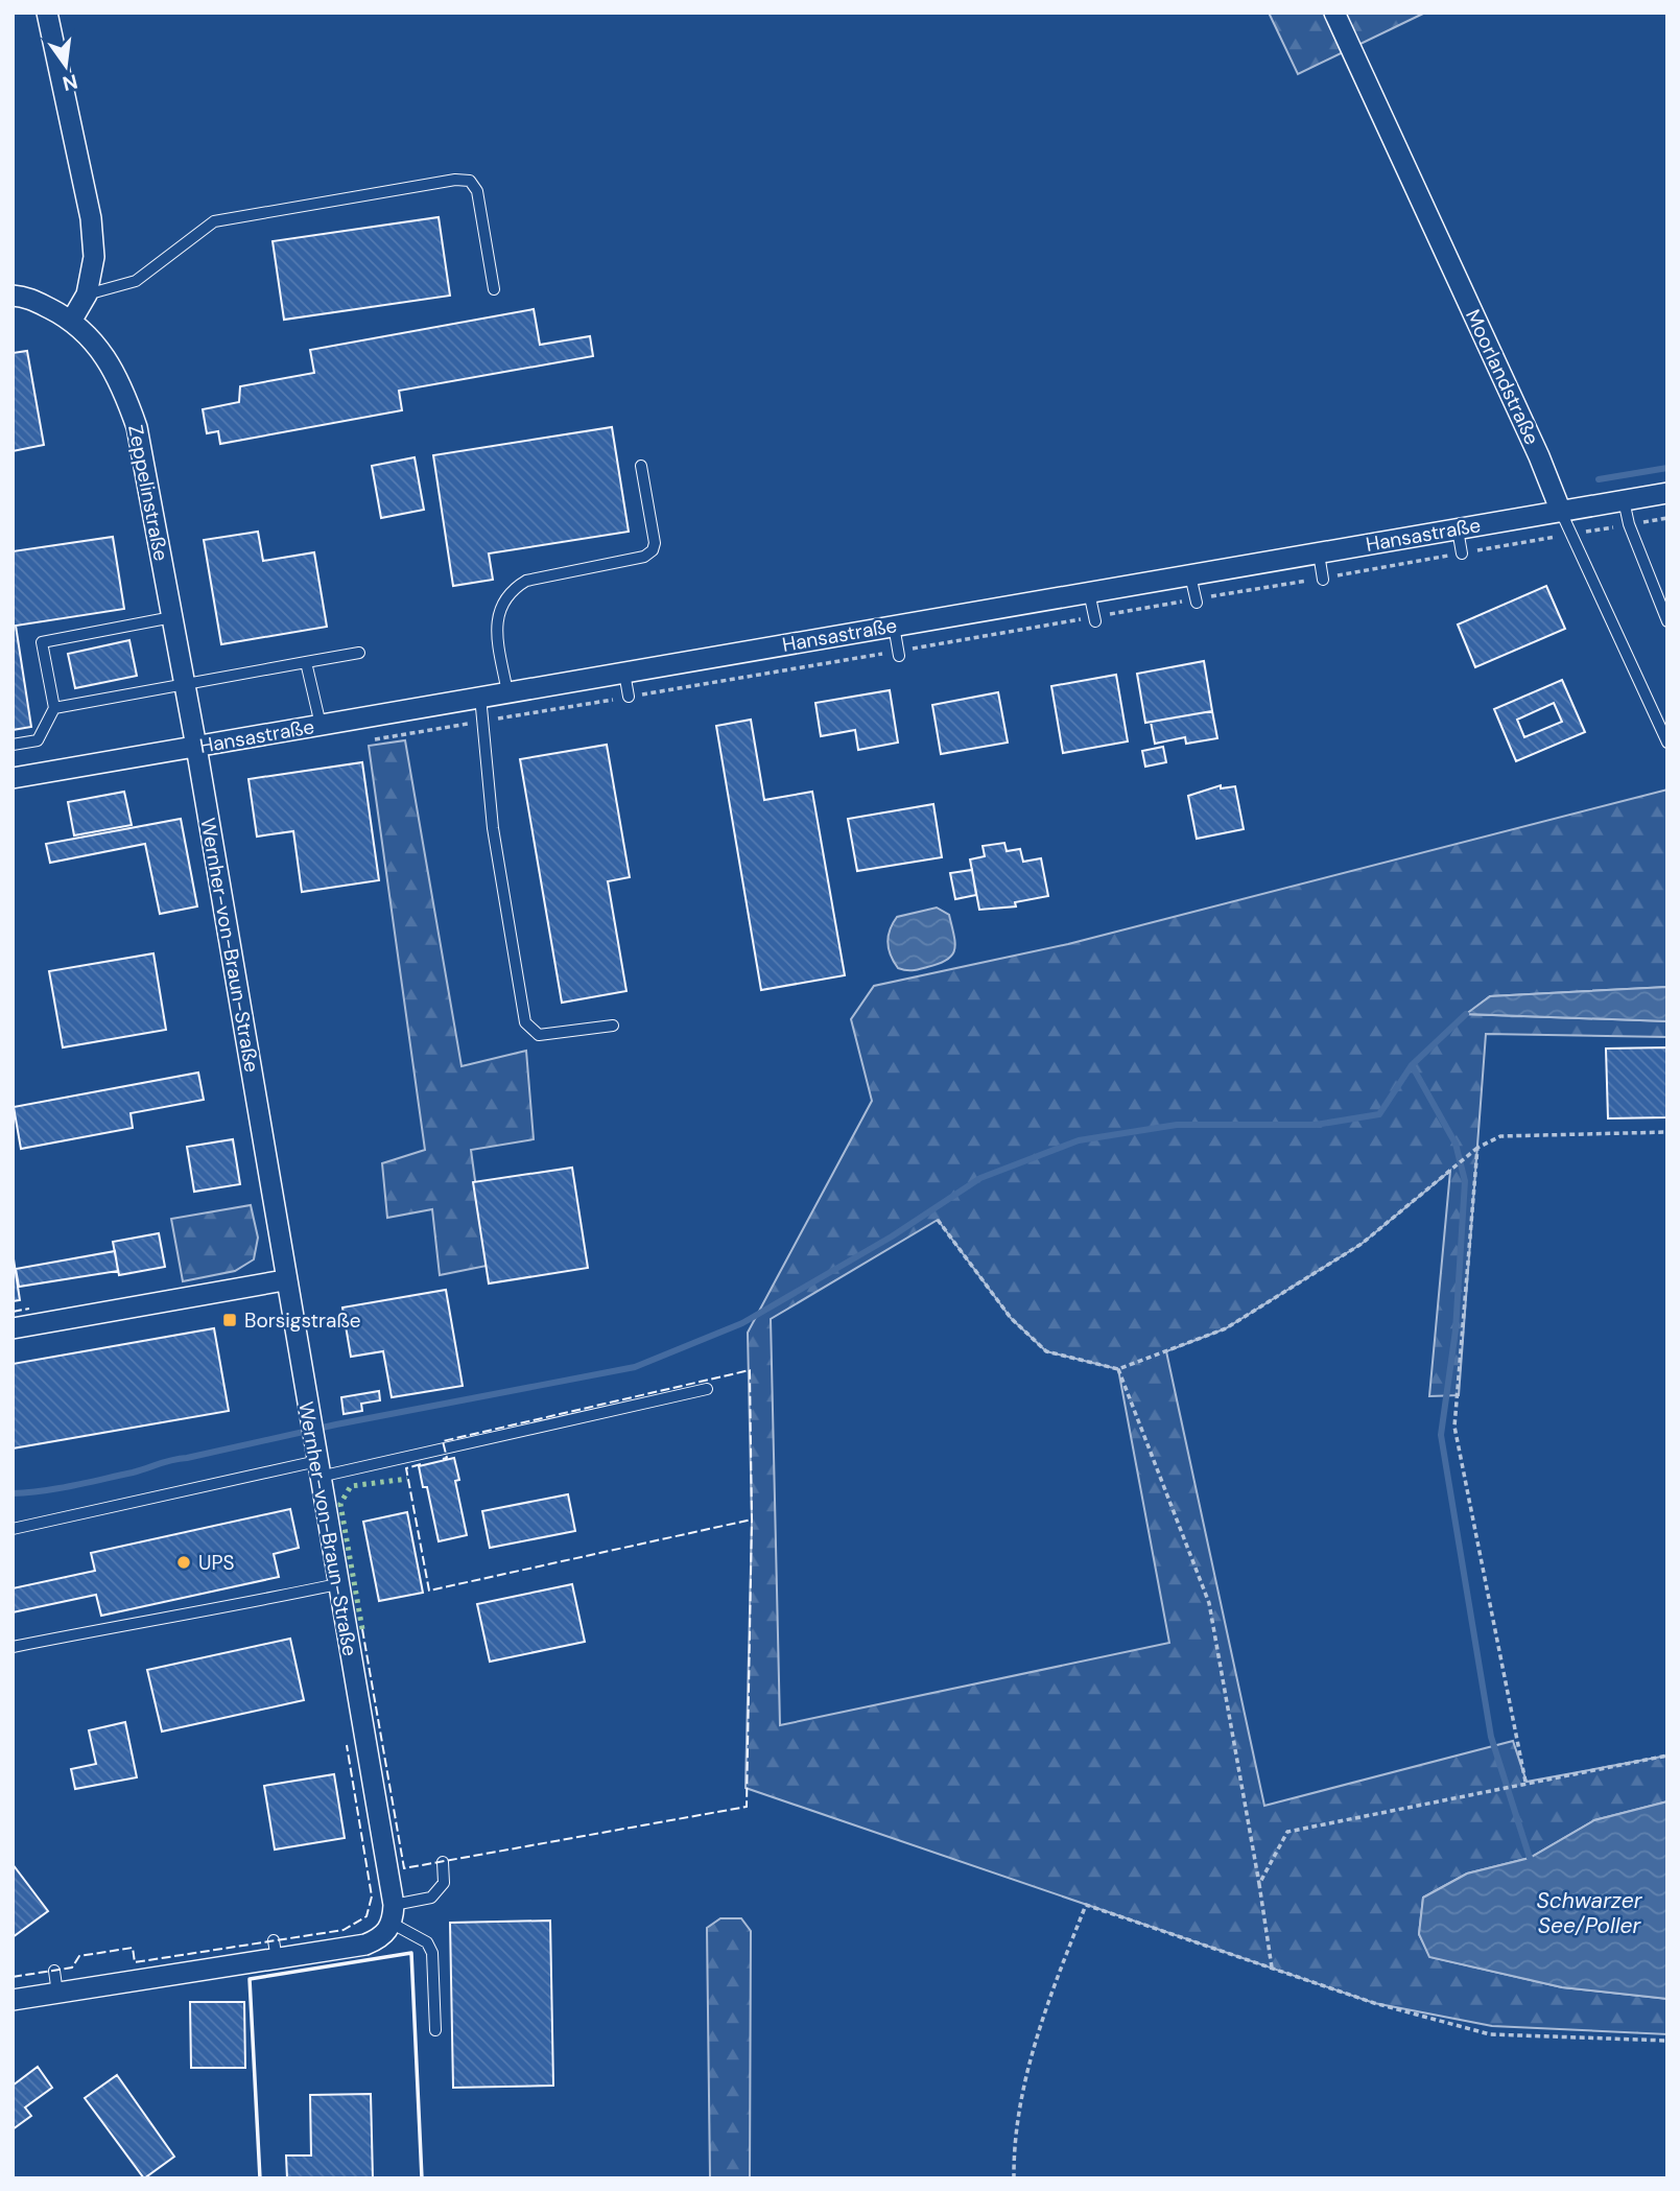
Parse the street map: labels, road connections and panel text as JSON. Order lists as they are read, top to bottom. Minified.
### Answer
{"streets":{"street":["Moorlandstraße","Zeppelinstraße","Hansastraße","Wernher-von-Braun-Straße"]},"crossings":[["Moorlandstraße","Hansastraße"],["Zeppelinstraße","Hansastraße"],["Zeppelinstraße","Wernher-von-Braun-Straße"],["Hansastraße","Wernher-von-Braun-Straße"]],"water":["Schwarzer See/Poller"],"places":{"transit":["Borsigstraße"],"other":["UPS"]},"north":"bottom"}
